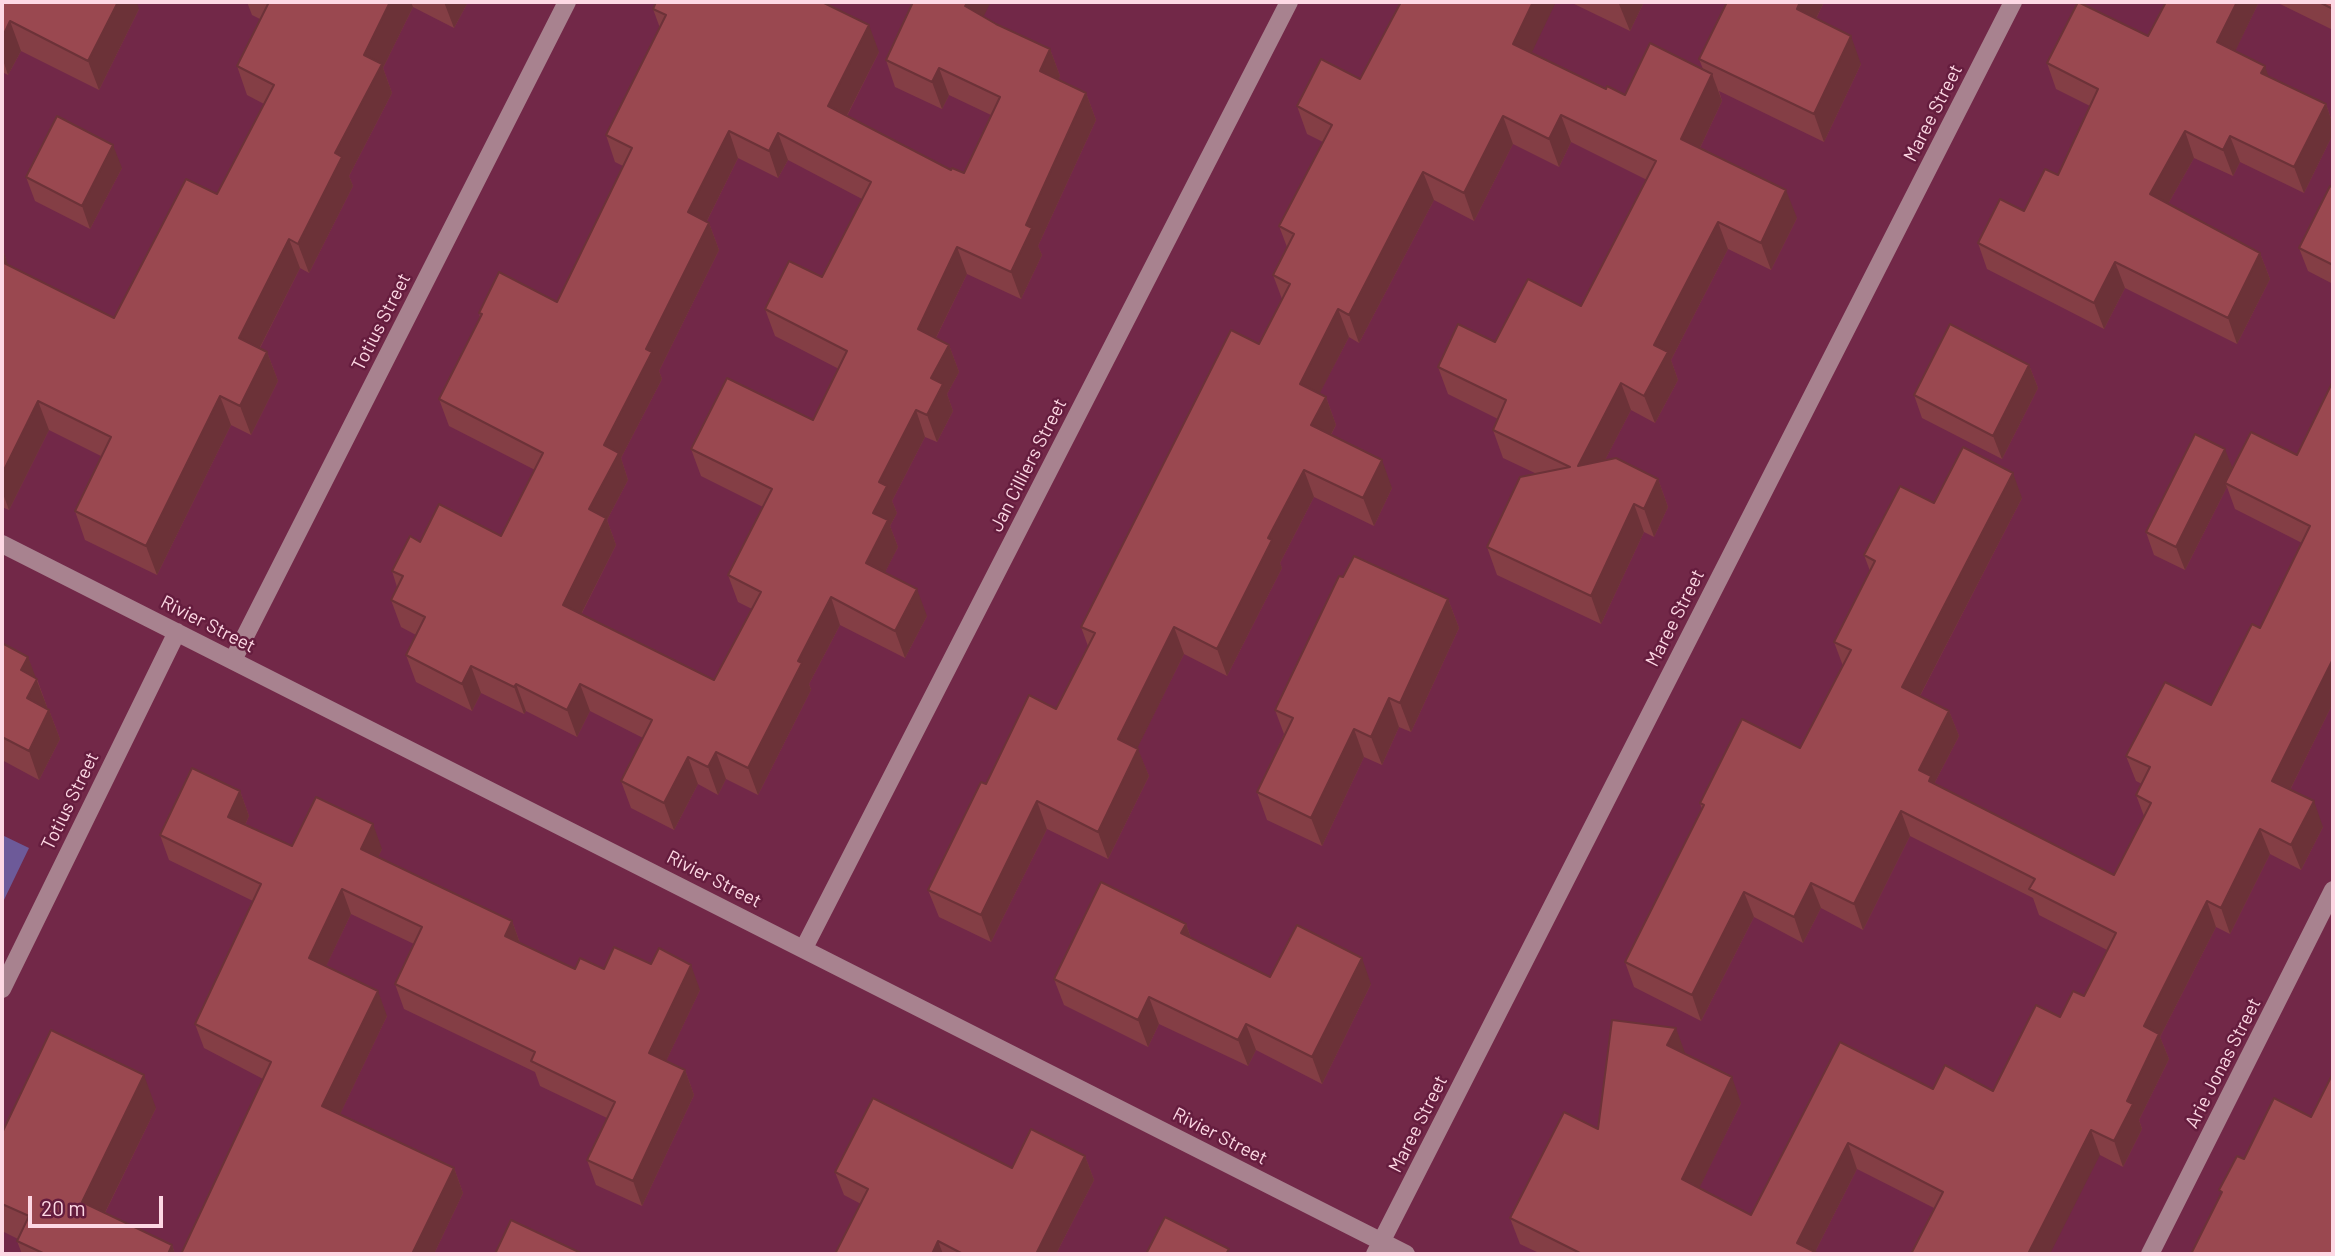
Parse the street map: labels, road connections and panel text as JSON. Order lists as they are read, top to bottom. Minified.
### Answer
{"streets":{"street":["Maree Street","Totius Street","Jan Cilliers Street","Rivier Street","Arie Jonas Street"]},"crossings":[["Maree Street","Rivier Street"],["Totius Street","Rivier Street"],["Jan Cilliers Street","Rivier Street"]],"scale_bar":"20 m"}
